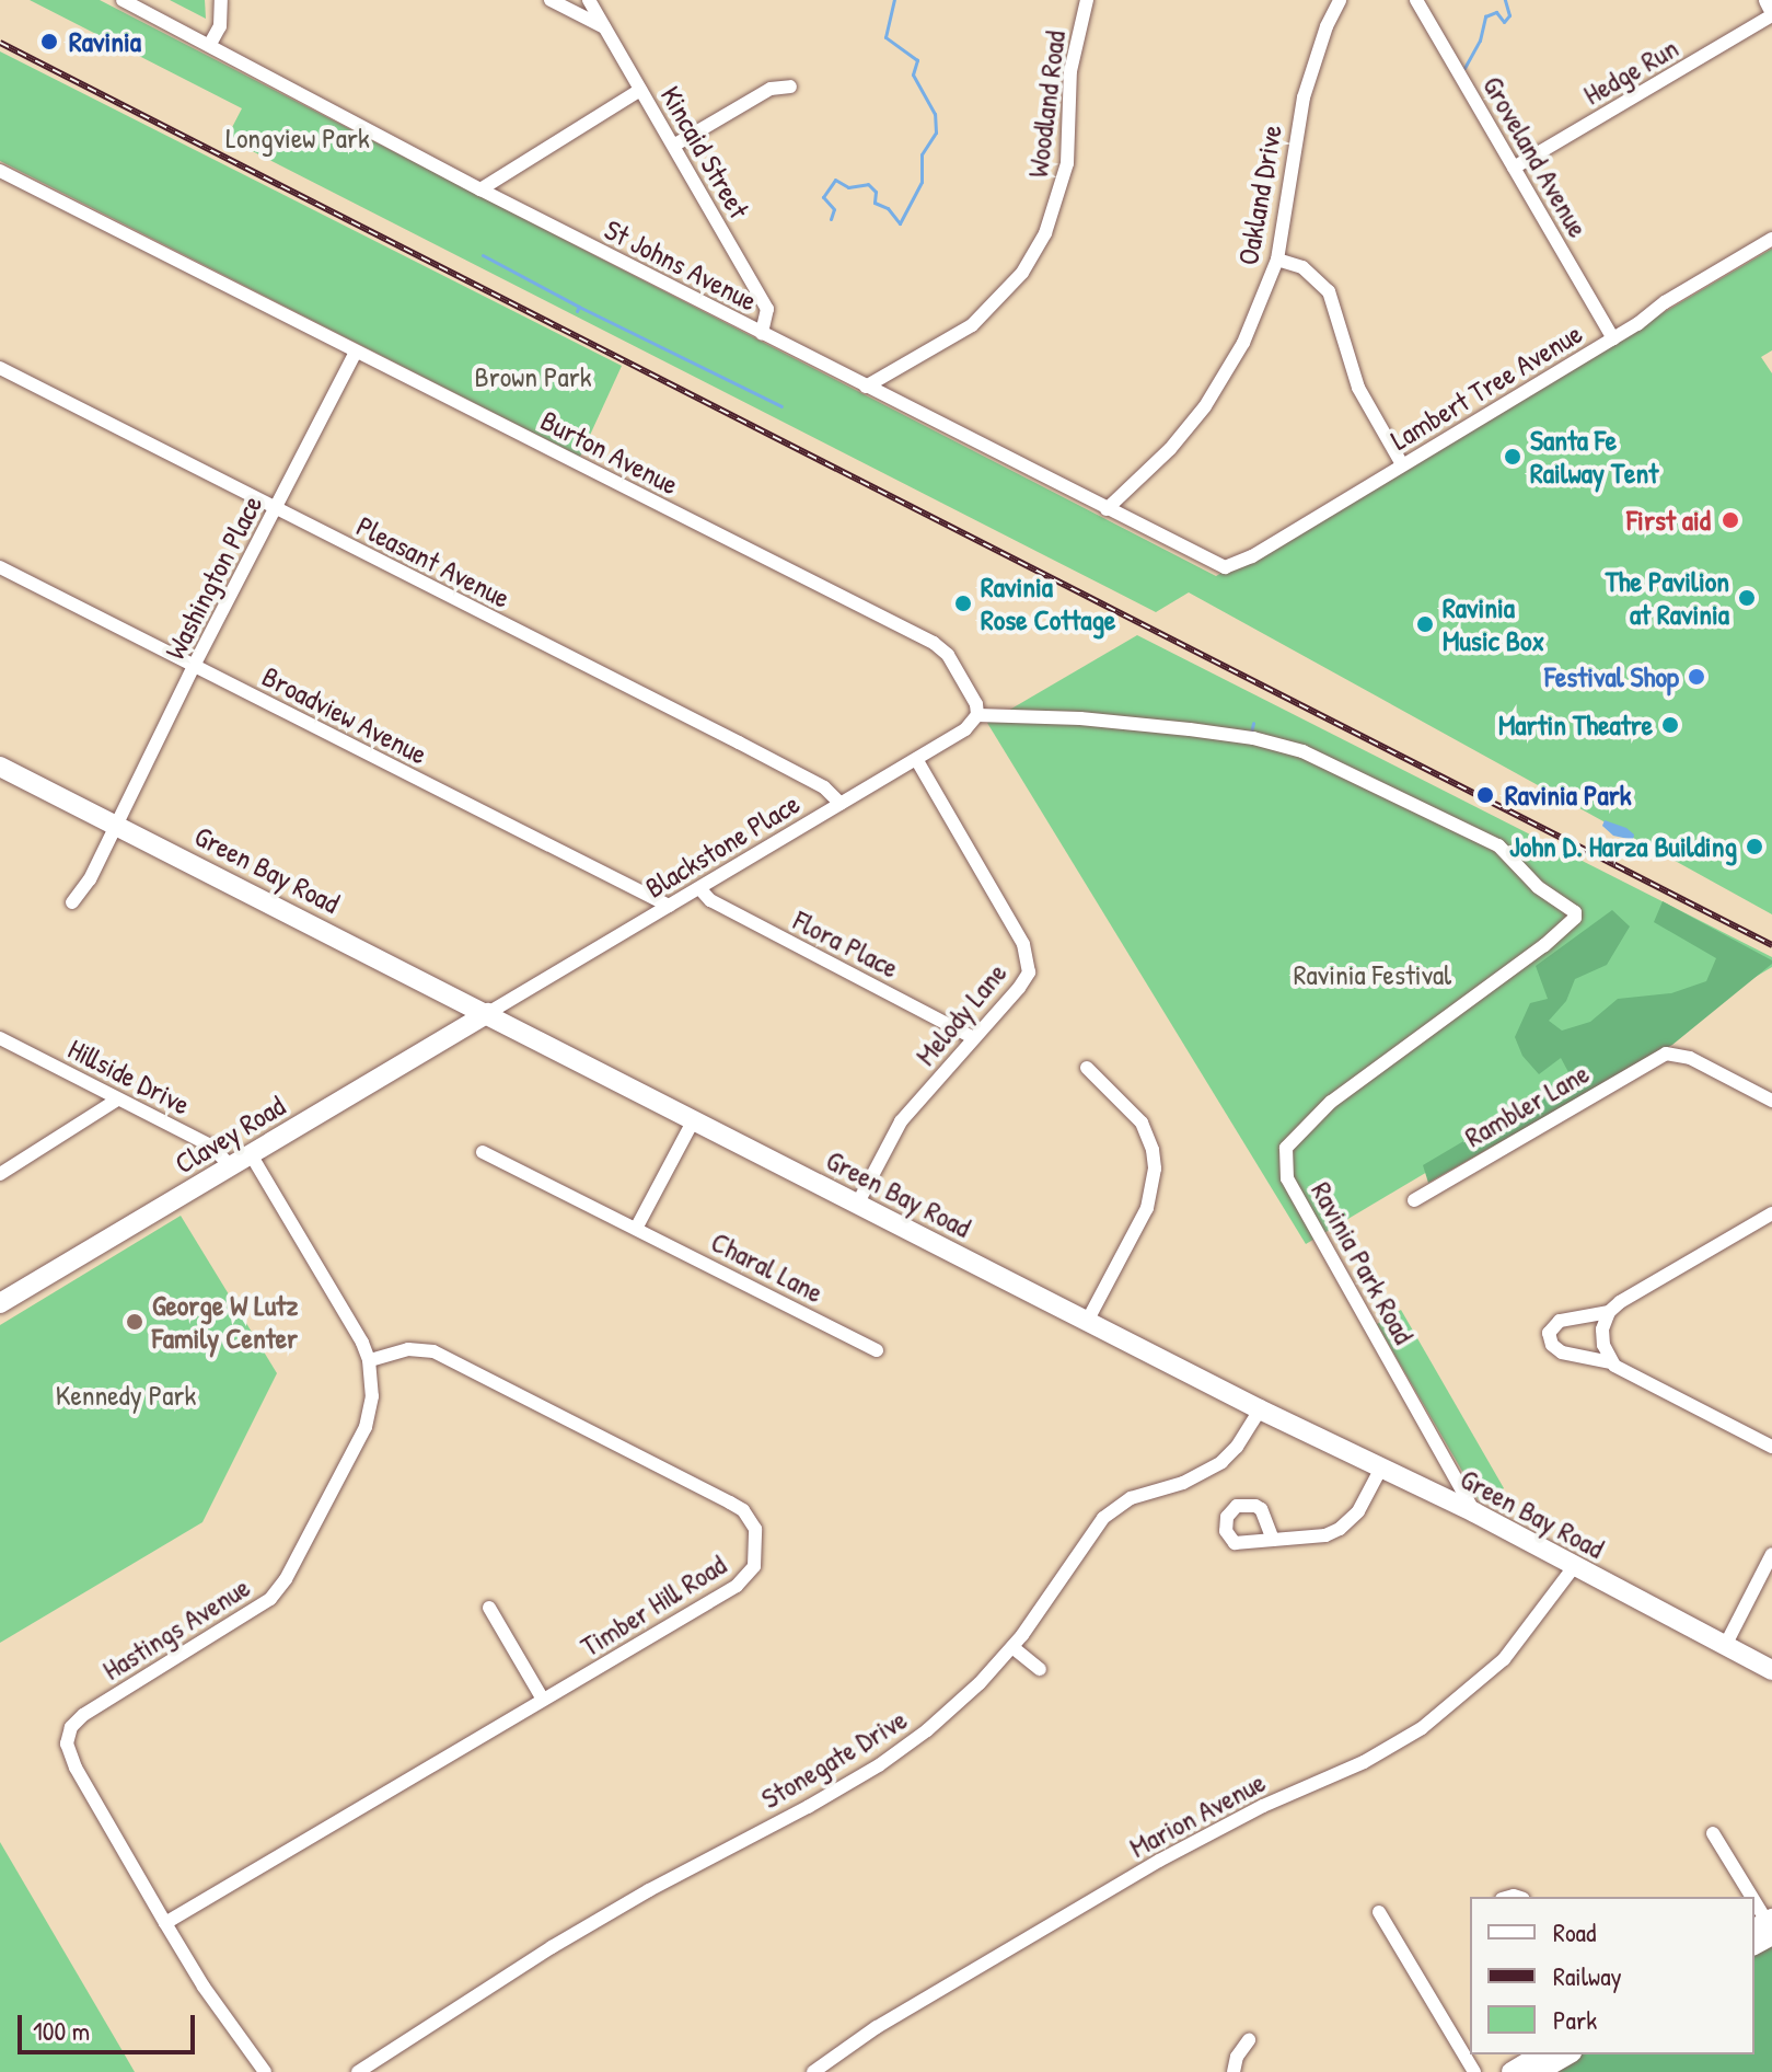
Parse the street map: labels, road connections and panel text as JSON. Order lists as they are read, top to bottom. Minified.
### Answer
{"streets":{"main road":["Green Bay Road","Clavey Road"],"street":["Hedge Run","Woodland Road","Kincaid Street","Groveland Avenue","Oakland Drive","St Johns Avenue","Lambert Tree Avenue","Burton Avenue","Pleasant Avenue","Washington Place","Broadview Avenue","Blackstone Place","Flora Place","Melody Lane","Hillside Drive","Rambler Lane","Ravinia Park Road","Charal Lane","Timber Hill Road","Hastings Avenue","Stonegate Drive","Marion Avenue"]},"crossings":[["Hedge Run","Groveland Avenue"],["Woodland Road","St Johns Avenue"],["Kincaid Street","St Johns Avenue"],["Groveland Avenue","Lambert Tree Avenue"],["Oakland Drive","St Johns Avenue"],["St Johns Avenue","Lambert Tree Avenue"],["Burton Avenue","Washington Place"],["Burton Avenue","Blackstone Place"],["Burton Avenue","Ravinia Park Road"],["Pleasant Avenue","Washington Place"],["Pleasant Avenue","Blackstone Place"],["Washington Place","Broadview Avenue"],["Washington Place","Green Bay Road"],["Broadview Avenue","Blackstone Place"],["Blackstone Place","Green Bay Road"],["Blackstone Place","Flora Place"],["Blackstone Place","Melody Lane"],["Blackstone Place","Clavey Road"],["Blackstone Place","Ravinia Park Road"],["Green Bay Road","Melody Lane"],["Green Bay Road","Clavey Road"],["Green Bay Road","Ravinia Park Road"],["Green Bay Road","Stonegate Drive"],["Green Bay Road","Marion Avenue"],["Flora Place","Melody Lane"],["Hillside Drive","Clavey Road"],["Clavey Road","Hastings Avenue"],["Timber Hill Road","Hastings Avenue"]],"parks":["Longview Park","Brown Park","Ravinia Festival","Kennedy Park"],"places":["Ravinia","Santa Fe Railway Tent","First aid","The Pavilion at Ravinia","Ravinia Rose Cottage","Ravinia Music Box","Festival Shop","Martin Theatre","Ravinia Park","John D. Harza Building","George W Lutz Family Center"],"legend":["Road","Railway","Park"],"scale_bar":"100 m"}
